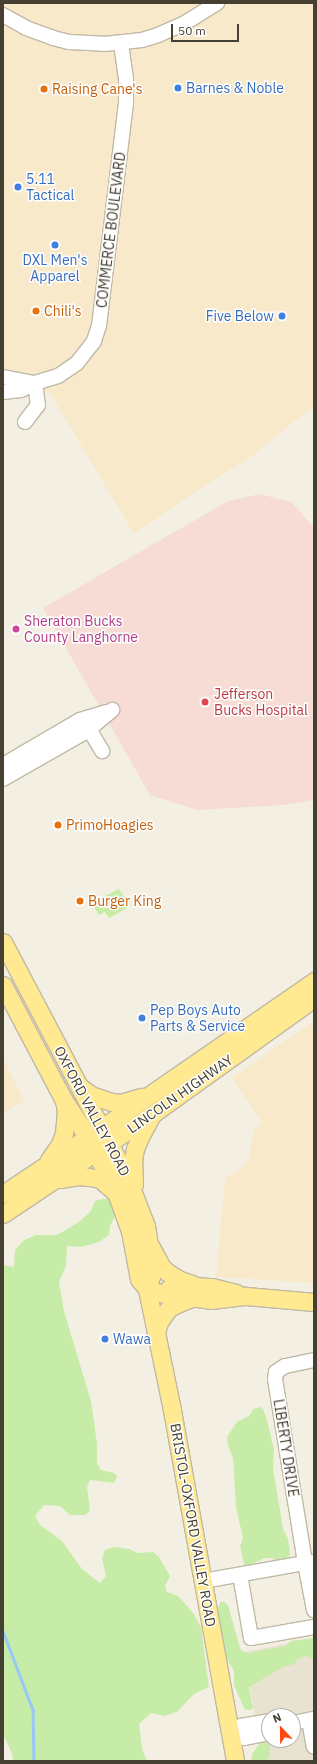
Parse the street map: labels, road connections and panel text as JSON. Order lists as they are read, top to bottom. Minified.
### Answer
{"streets":{"main road":["LINCOLN HIGHWAY","OXFORD VALLEY ROAD","BRISTOL-OXFORD VALLEY ROAD"],"street":["COMMERCE BOULEVARD","LIBERTY DRIVE"]},"crossings":[["LINCOLN HIGHWAY","OXFORD VALLEY ROAD"],["OXFORD VALLEY ROAD","BRISTOL-OXFORD VALLEY ROAD"]],"places":["Barnes & Noble","Raising Cane's","5.11 Tactical","DXL Men's Apparel","Chili's","Five Below","Sheraton Bucks County Langhorne","Jefferson Bucks Hospital","PrimoHoagies","Burger King","Pep Boys Auto Parts & Service","Wawa"],"scale_bar":"50 m","north":"top"}
